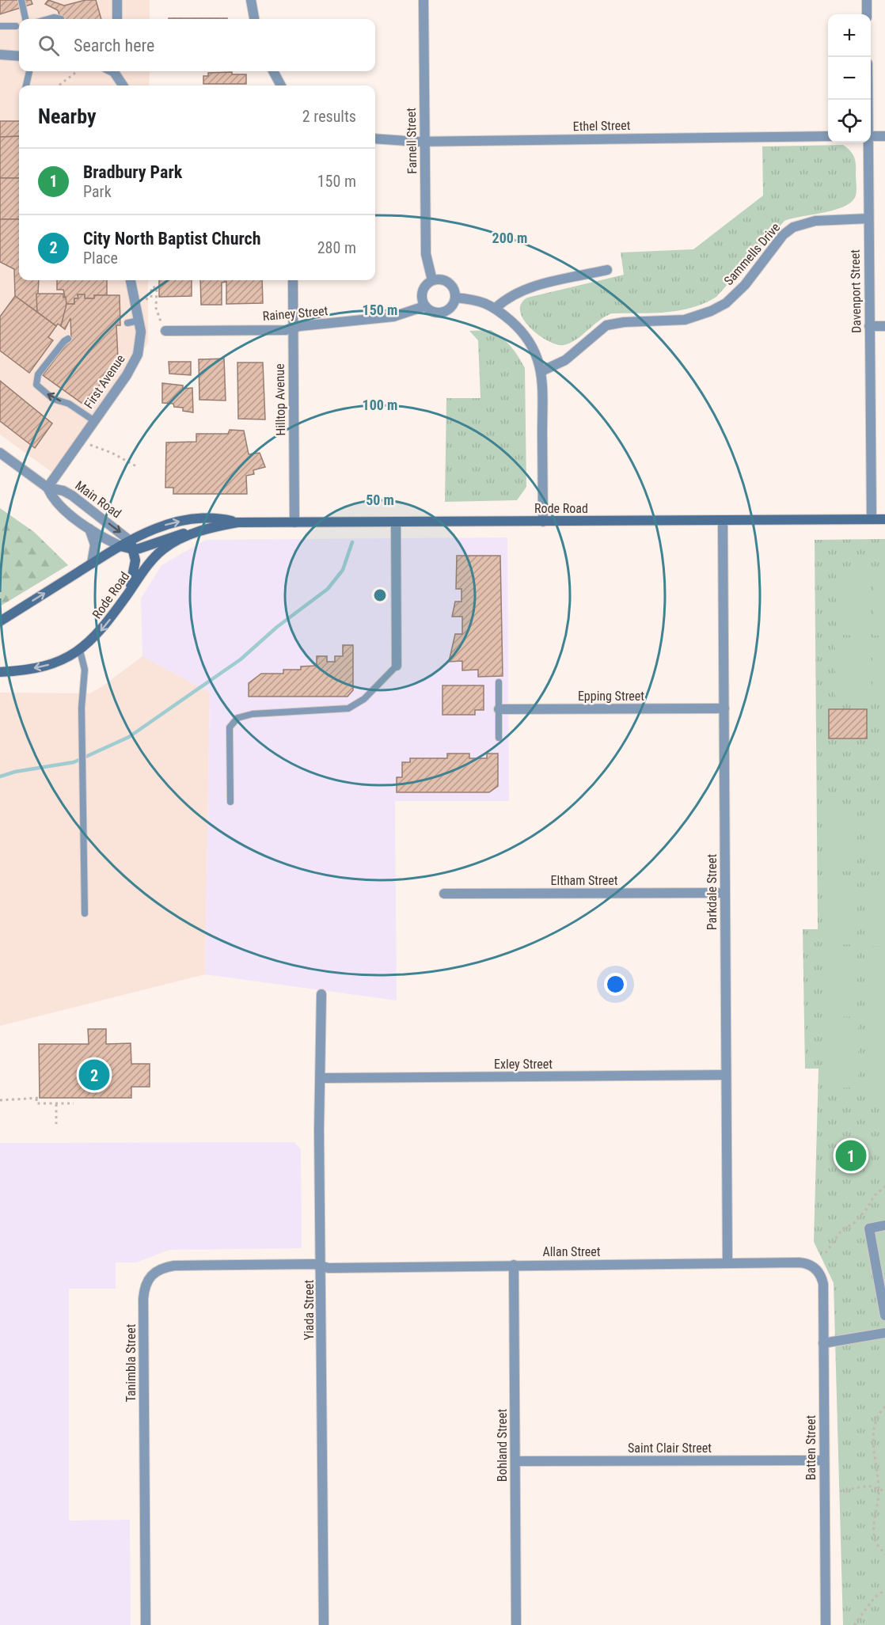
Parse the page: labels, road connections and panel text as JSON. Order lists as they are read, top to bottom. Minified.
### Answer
{"streets":{"main road":["Rode Road"],"street":["Ethel Street","Farnell Street","Sammells Drive","Davenport Street","Rainey Street","First Avenue","Hilltop Avenue","Main Road","Epping Street","Eltham Street","Parkdale Street","Exley Street","Allan Street","Yiada Street","Tanimbla Street","Bohland Street","Saint Clair Street","Batten Street"]},"crossings":[["Ethel Street","Farnell Street"],["Farnell Street","Rainey Street"],["Sammells Drive","Davenport Street"],["Davenport Street","Rode Road"],["Rainey Street","Hilltop Avenue"],["First Avenue","Main Road"],["Hilltop Avenue","Rode Road"],["Main Road","Rode Road"],["Rode Road","Parkdale Street"],["Epping Street","Parkdale Street"],["Eltham Street","Parkdale Street"],["Parkdale Street","Exley Street"],["Parkdale Street","Allan Street"],["Exley Street","Yiada Street"],["Allan Street","Yiada Street"],["Allan Street","Tanimbla Street"],["Allan Street","Bohland Street"],["Allan Street","Batten Street"],["Yiada Street","Tanimbla Street"],["Bohland Street","Saint Clair Street"],["Saint Clair Street","Batten Street"]],"page":{"map_buttons":["+","−"],"search":"Search here","heading":["Nearby","2 results"],"list":[{"mark":"1","name":"Bradbury Park","note":"Park","value":"150 m"},{"mark":"2","name":"City North Baptist Church","note":"Place","value":"280 m"}],"pins":["2","1"]},"rings":["200 m","150 m","100 m","50 m"]}
